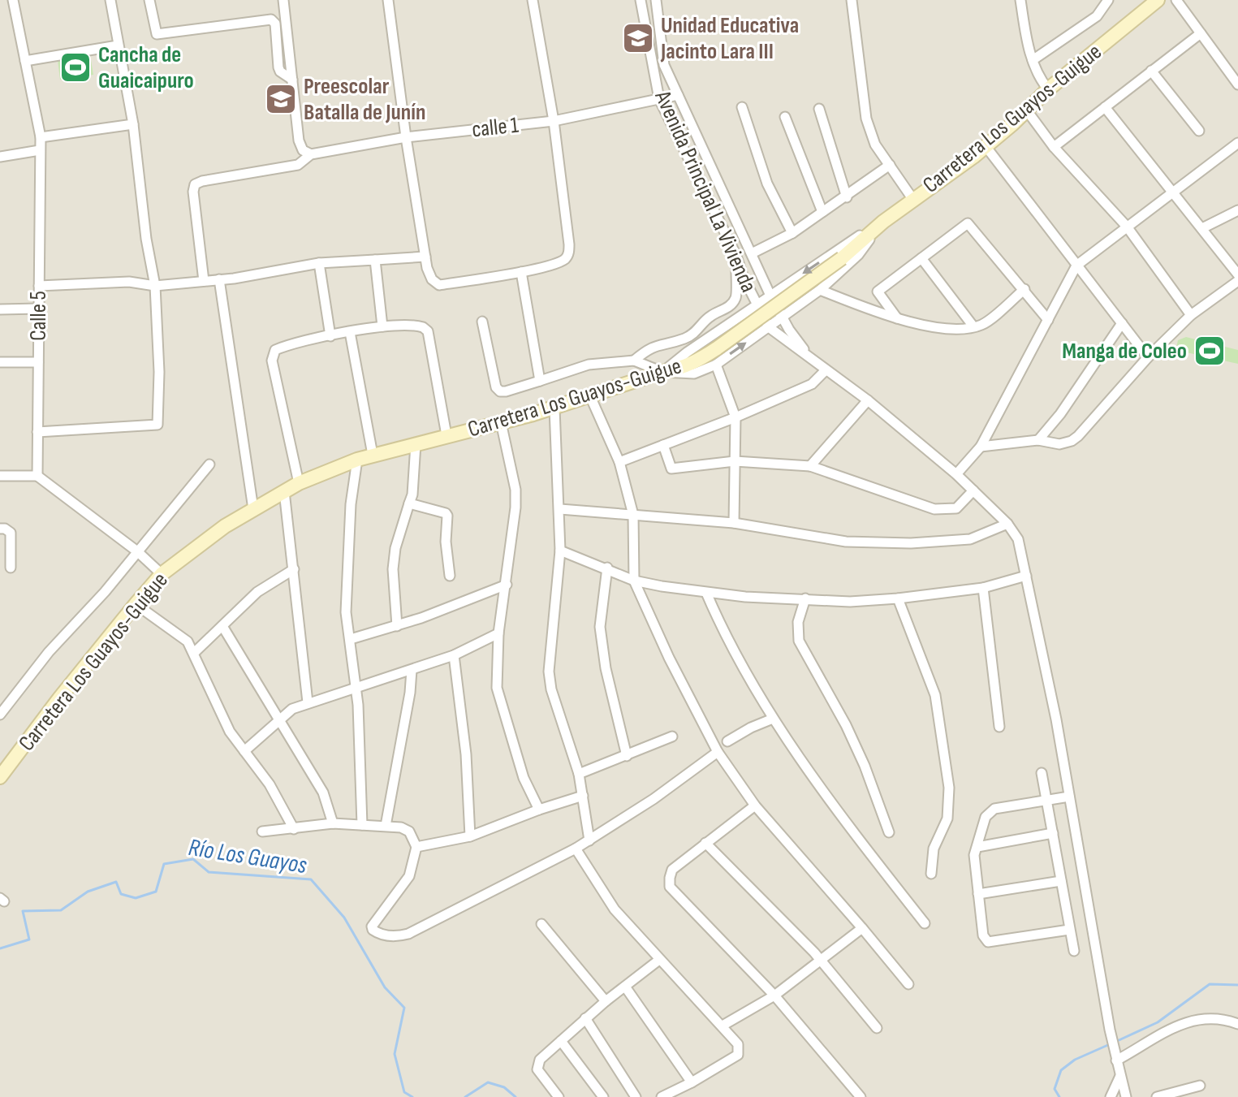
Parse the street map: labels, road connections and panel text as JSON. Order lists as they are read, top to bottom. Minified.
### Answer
{"streets":{"main road":["Carretera Los Guayos-Guigue"],"street":["calle 1","Avenida Principal La Vivienda","Calle 5"]},"crossings":[["calle 1","Avenida Principal La Vivienda"]],"water":["Río Los Guayos"],"places":{"school or university":["Unidad Educativa Jacinto Lara III","Preescolar Batalla de Junín"],"sports":["Cancha de Guaicaipuro","Manga de Coleo"]}}
